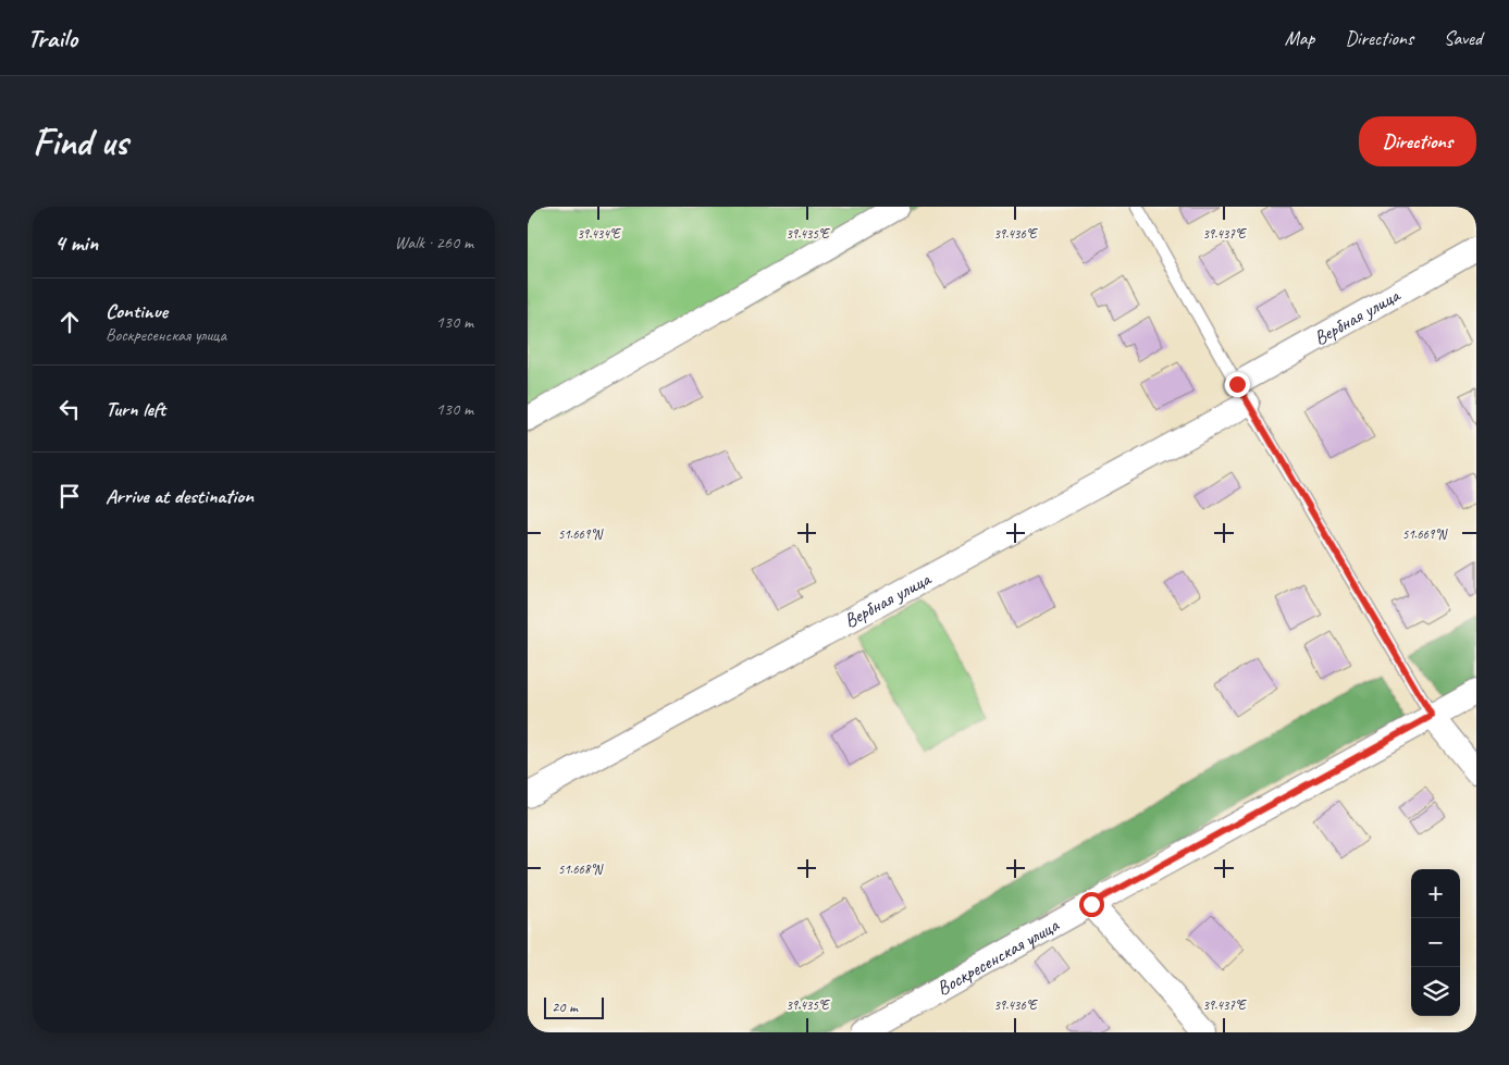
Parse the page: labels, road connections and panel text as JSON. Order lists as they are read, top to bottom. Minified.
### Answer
{"streets":{"street":["Вербная улица","Воскресенская улица"]},"scale_bar":"20 m","page":{"header":"Trailo","nav":["Map","Directions","Saved"],"buttons":"Directions","title":"Find us","heading":["4 min","Walk · 260 m"],"list":[["Continue","Воскресенская улица","130 m"],["Turn left","130 m"],"Arrive at destination"],"map_buttons":["+","−"],"scale":"20 m"},"coordinates":["39.434°E","39.435°E","39.436°E","39.437°E","51.669°N","51.668°N"]}
